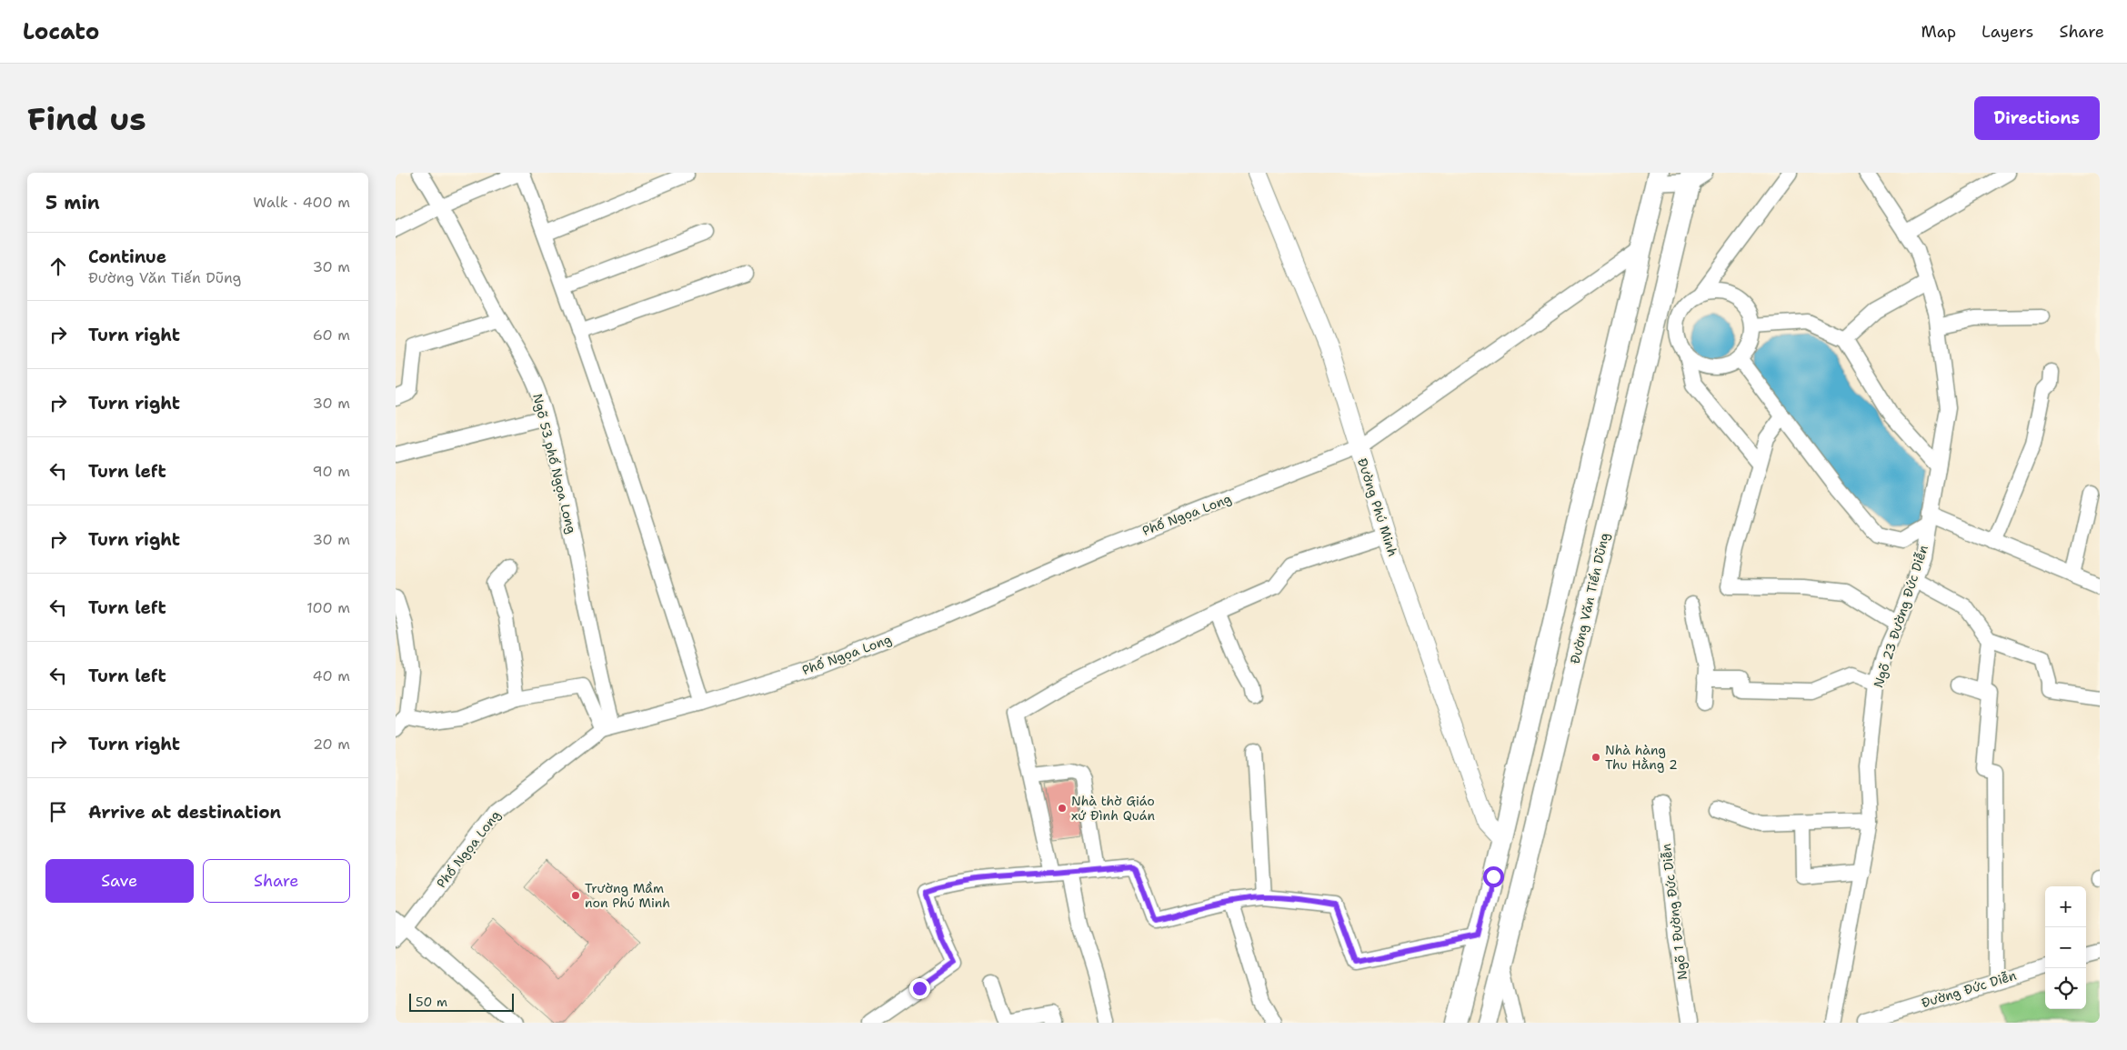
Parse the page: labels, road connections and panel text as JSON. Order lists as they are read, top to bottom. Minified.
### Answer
{"streets":{"main road":["Đường Văn Tiến Dũng"],"street":["Ngõ 53 phố Ngọa Long","Đường Phú Minh","Phố Ngọa Long","Ngõ 23 Đường Đức Diễn","Ngõ 1 Đường Đức Diễn","Đường Đức Diễn"]},"crossings":[["Ngõ 53 phố Ngọa Long","Phố Ngọa Long"],["Đường Phú Minh","Phố Ngọa Long"]],"places":["Nhà hàng Thu Hằng 2","Nhà thờ Giáo xứ Đình Quán","Trường Mầm non Phú Minh"],"scale_bar":"50 m","page":{"header":"Locato","nav":["Map","Layers","Share"],"buttons":["Directions",["Save","Share"]],"title":"Find us","heading":["5 min","Walk · 400 m"],"list":[["Continue","Đường Văn Tiến Dũng","30 m"],["Turn right","60 m"],["Turn right","30 m"],["Turn left","90 m"],["Turn right","30 m"],["Turn left","100 m"],["Turn left","40 m"],["Turn right","20 m"],"Arrive at destination"],"map_buttons":["+","−"],"scale":"50 m"}}
